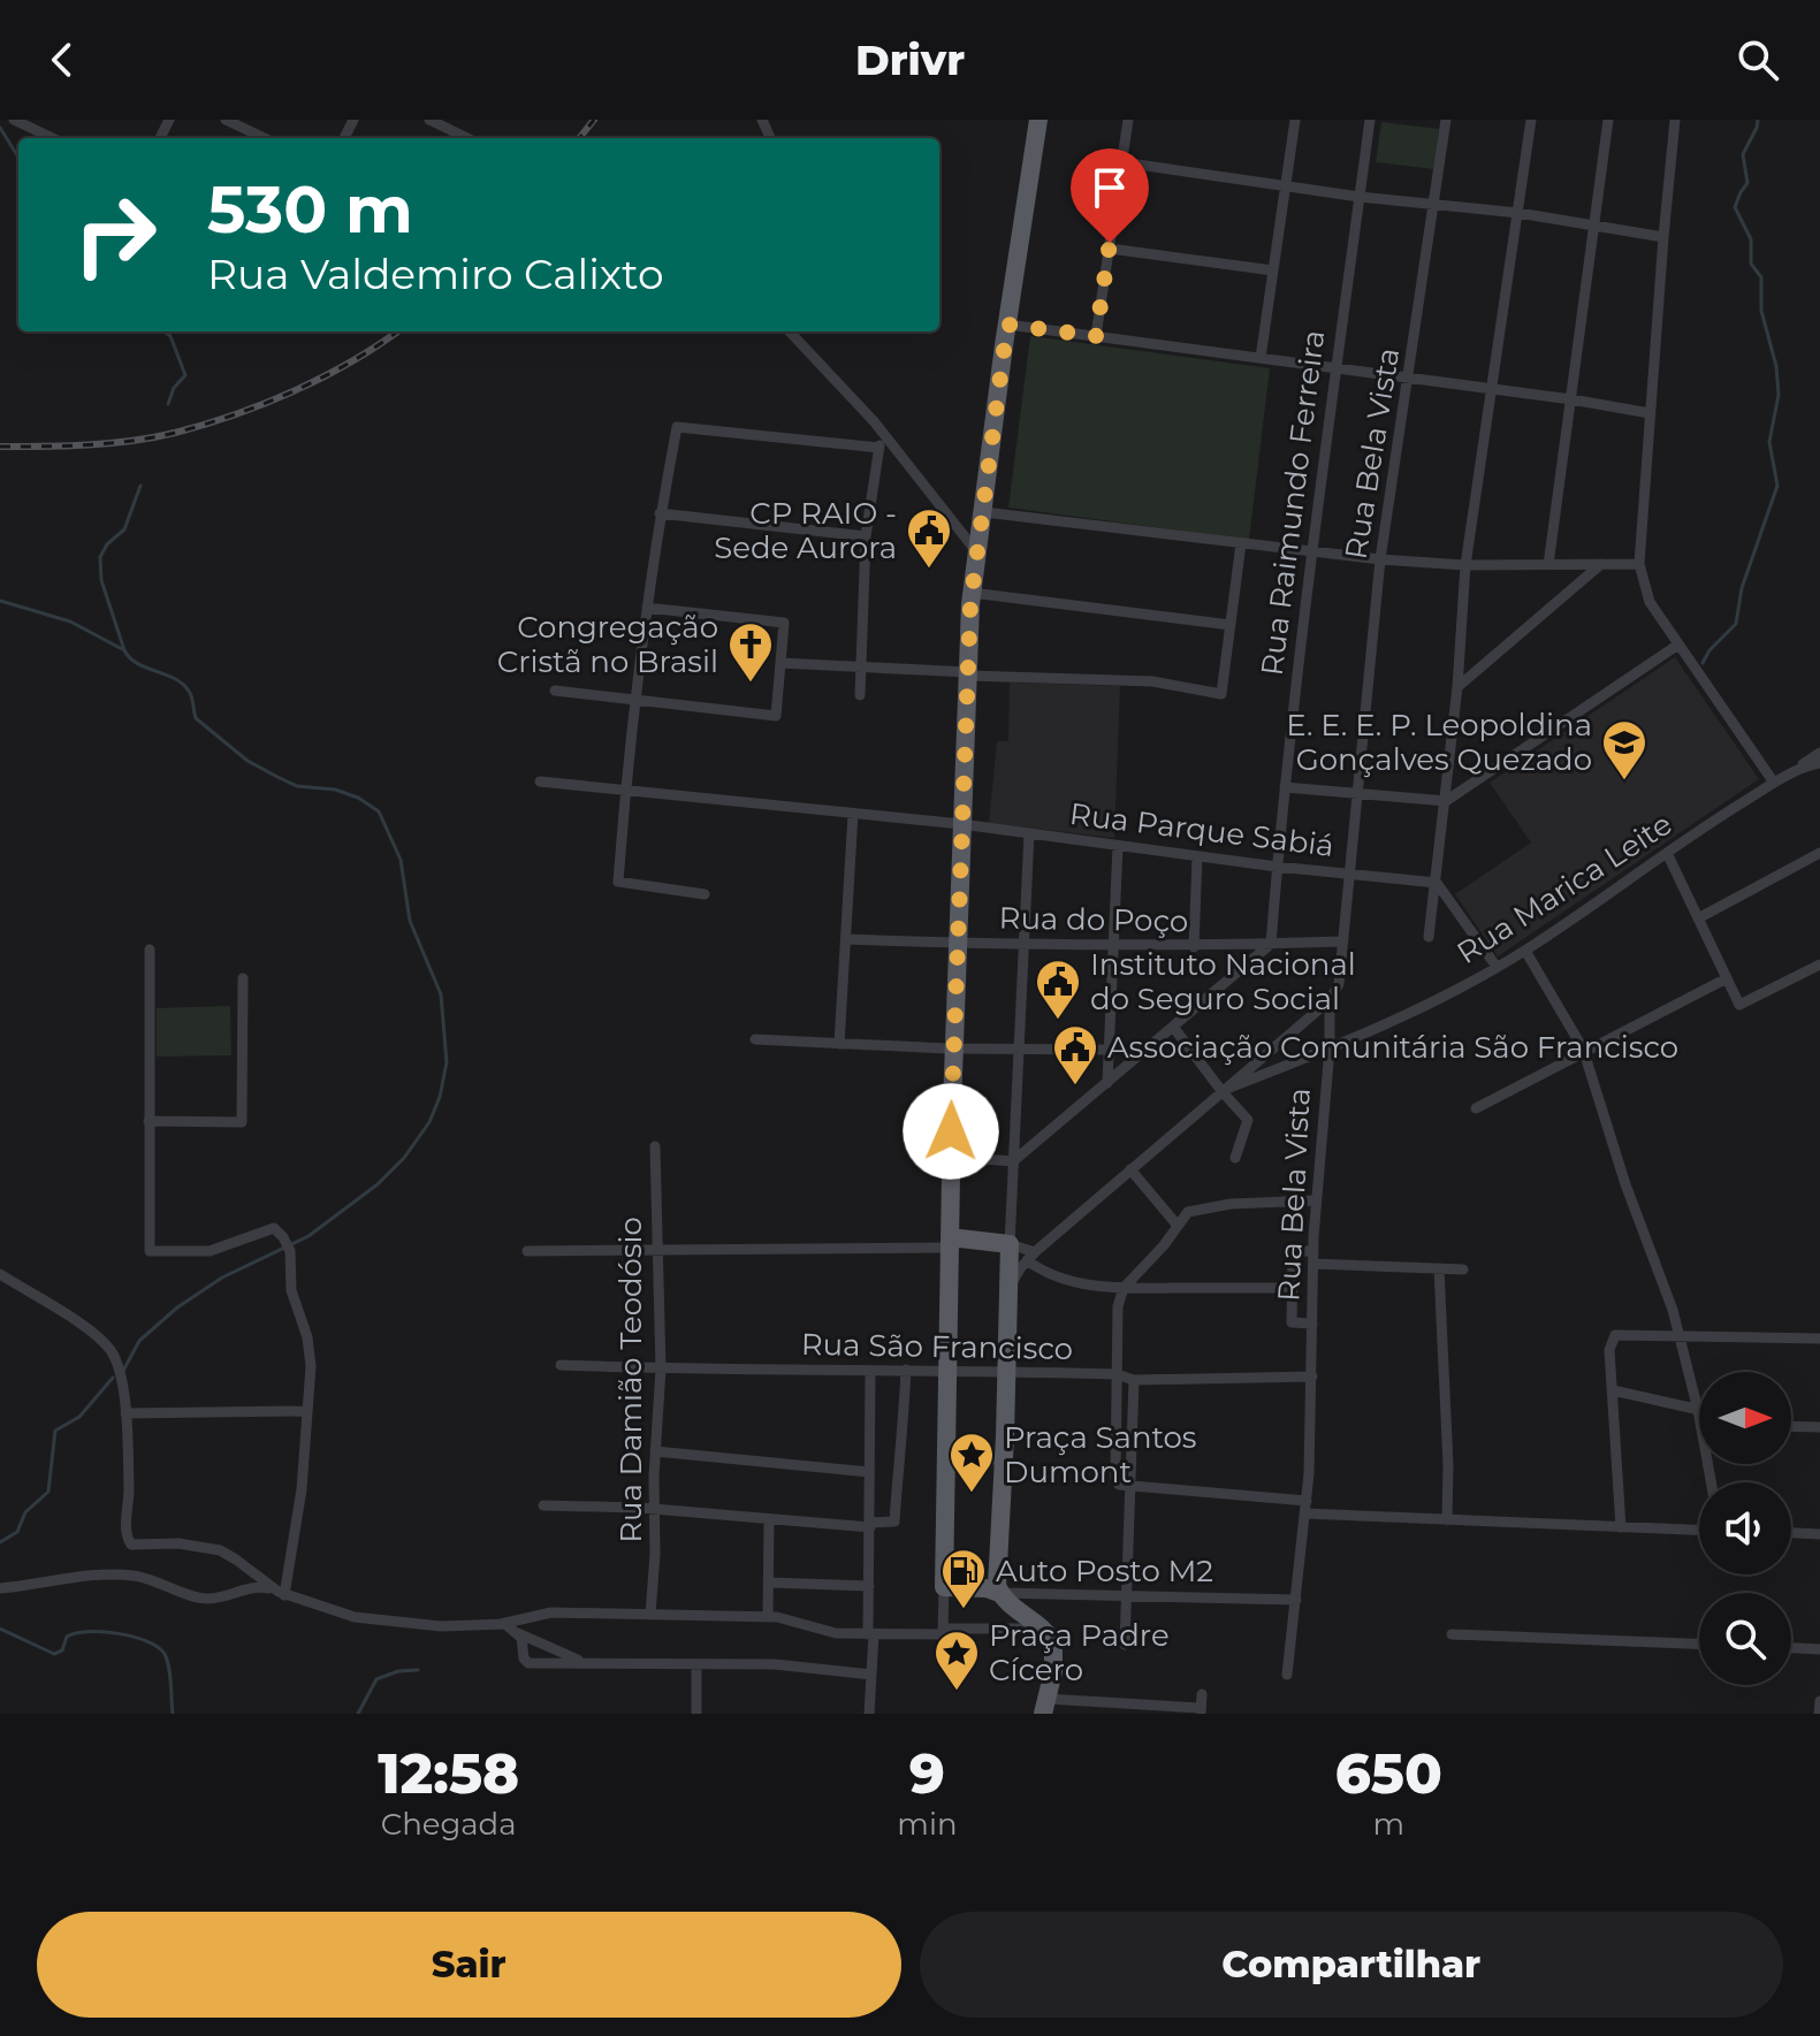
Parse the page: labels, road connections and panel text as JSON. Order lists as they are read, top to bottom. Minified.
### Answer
{"streets":{"street":["Rua Bela Vista","Rua Raimundo Ferreira","Rua Parque Sabiá","Rua Marica Leite","Rua do Poço","Rua São Francisco","Rua Damião Teodósio"]},"crossings":[["Rua Bela Vista","Rua Parque Sabiá"],["Rua Bela Vista","Rua Marica Leite"],["Rua Bela Vista","Rua do Poço"],["Rua Bela Vista","Rua São Francisco"],["Rua Raimundo Ferreira","Rua Parque Sabiá"],["Rua Raimundo Ferreira","Rua do Poço"],["Rua São Francisco","Rua Damião Teodósio"]],"places":{"public building":["CP RAIO - Sede Aurora","Instituto Nacional do Seguro Social","Associação Comunitária São Francisco"],"church":["Congregação Cristã no Brasil"],"school or university":["E. E. E. P. Leopoldina Gonçalves Quezado"],"place":["Praça Santos Dumont","Praça Padre Cícero"],"fuel station":["Auto Posto M2"]},"north":"right","page":{"header":"Drivr","turn":["530 m","Rua Valdemiro Calixto"],"eta":["12:58","Chegada","9","min","650","m"],"buttons":["Sair","Compartilhar"]}}
